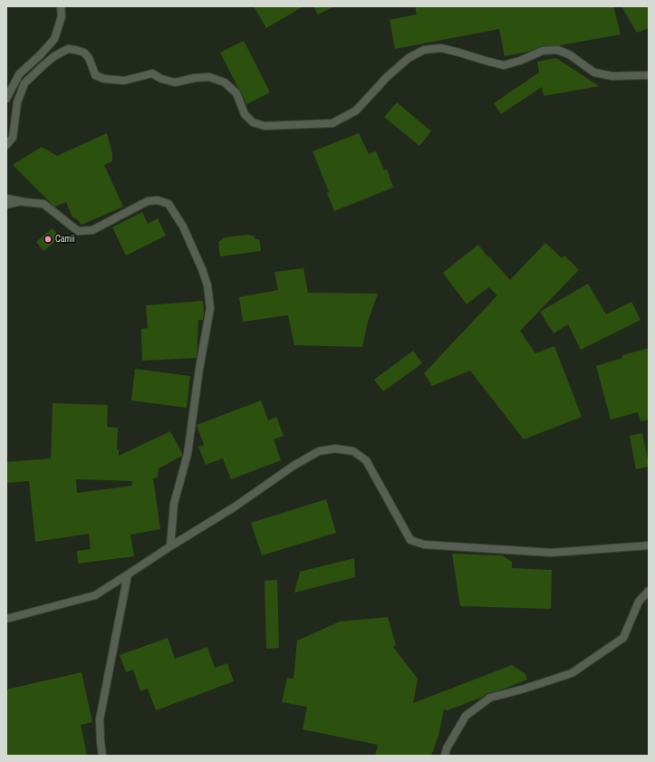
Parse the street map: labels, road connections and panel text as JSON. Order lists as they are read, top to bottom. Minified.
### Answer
{"places":["Camii"]}
